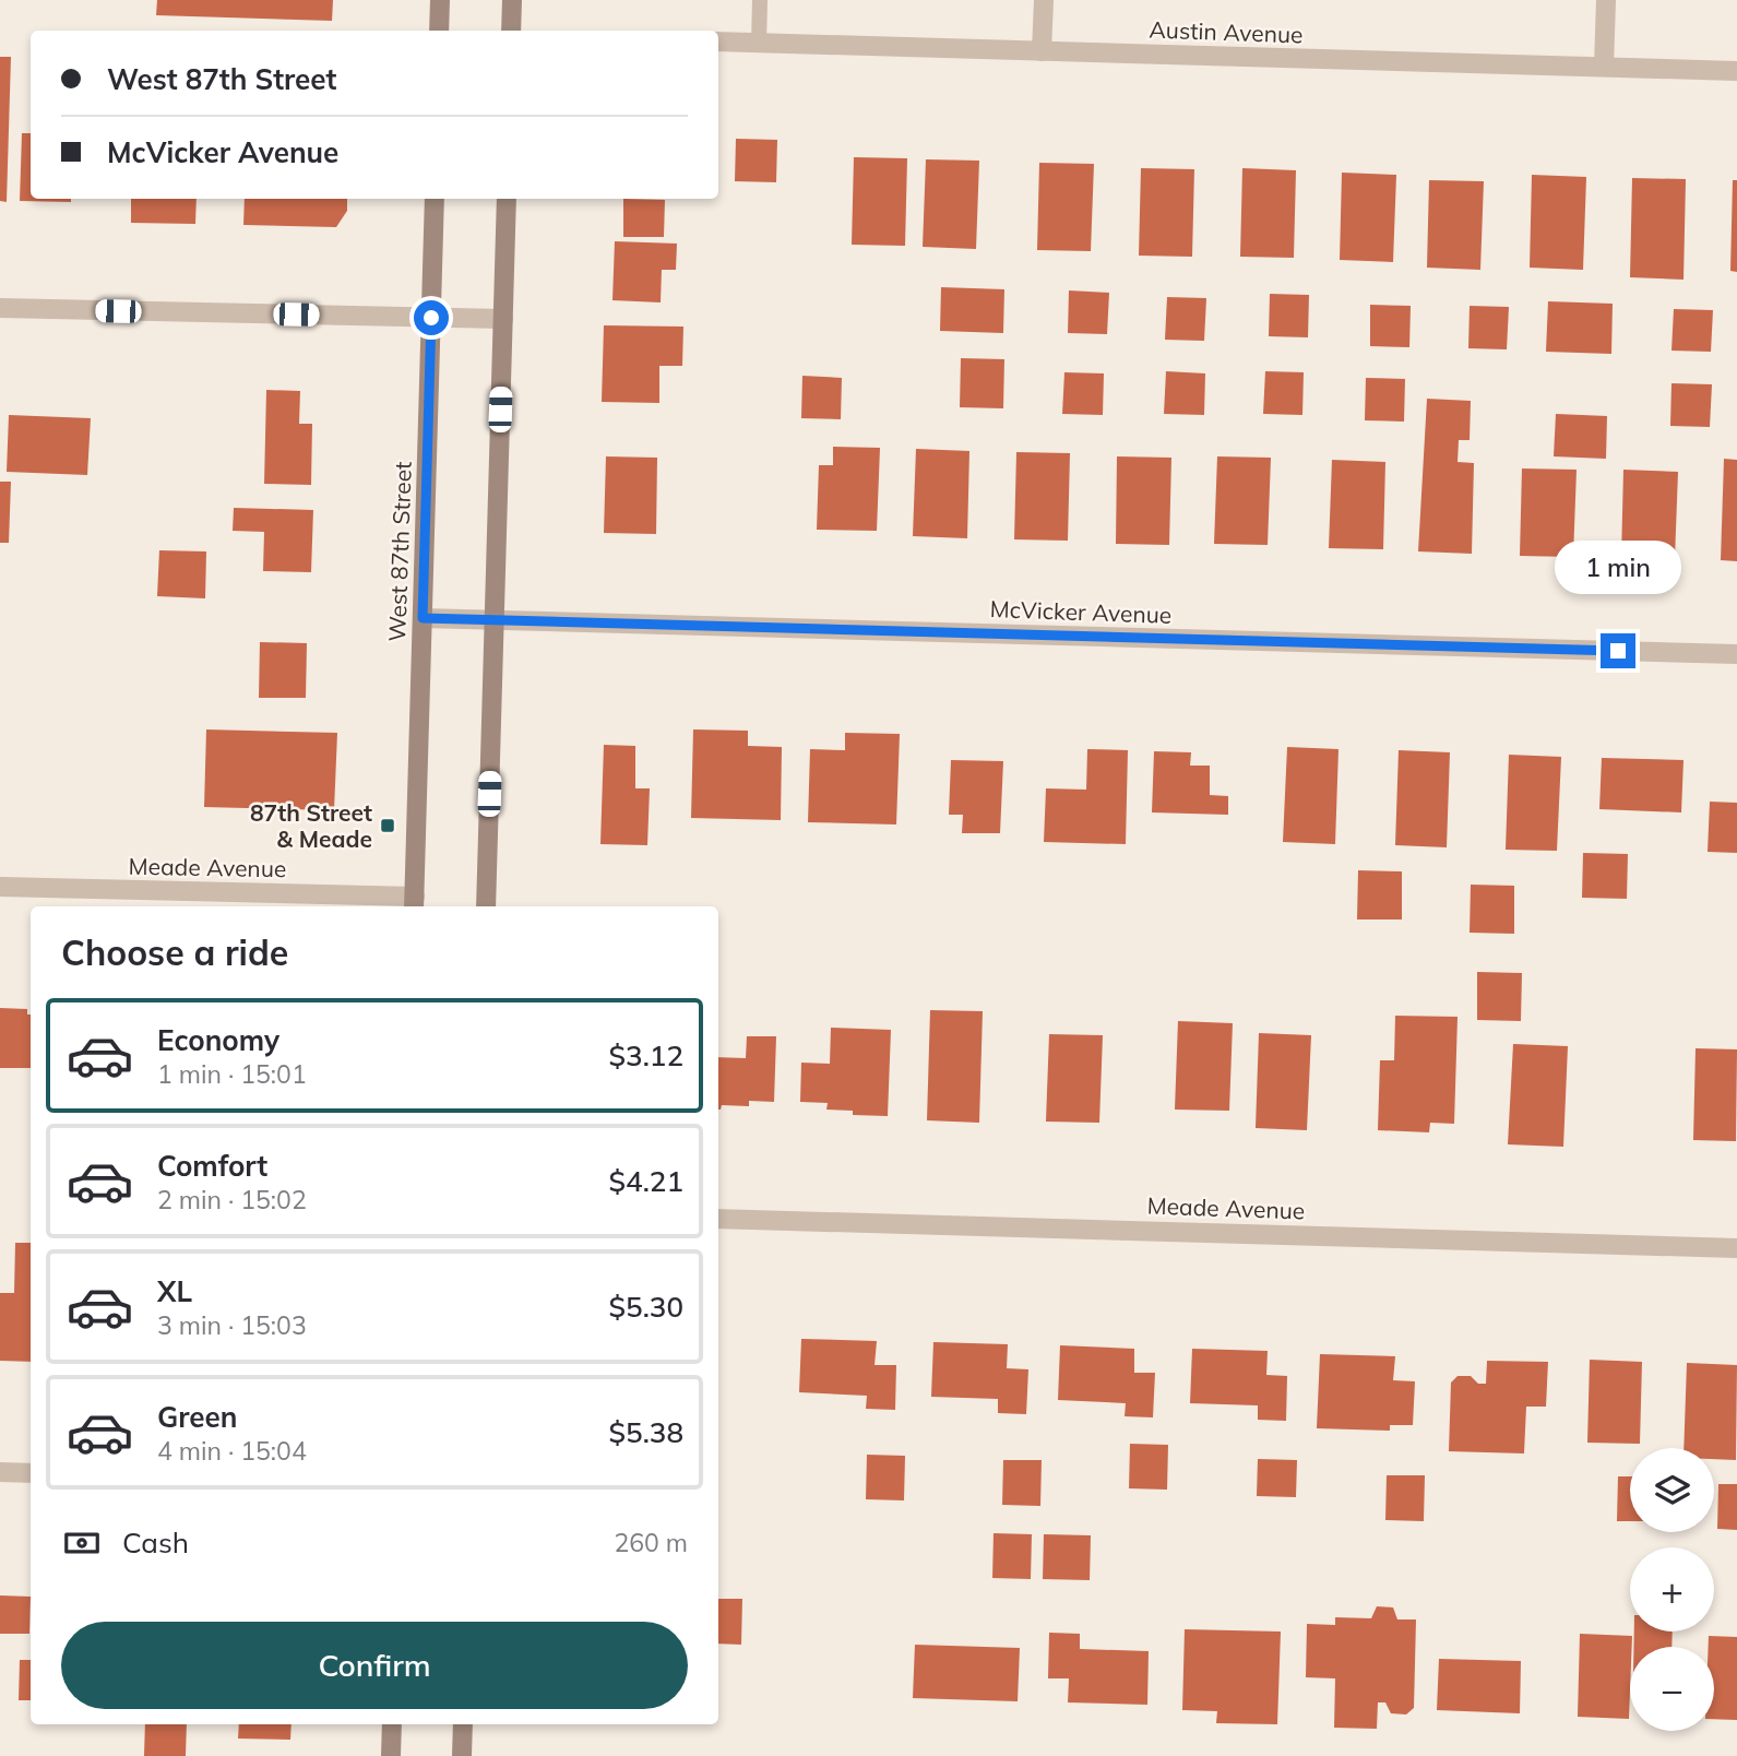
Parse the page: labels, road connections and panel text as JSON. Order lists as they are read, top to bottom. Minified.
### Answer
{"streets":{"main road":["West 87th Street"],"street":["Austin Avenue","McVicker Avenue","Meade Avenue"]},"crossings":[["West 87th Street","McVicker Avenue"],["West 87th Street","Meade Avenue"]],"places":{"transit":["87th Street & Meade"]},"page":{"banner":["West 87th Street","McVicker Avenue"],"bubble":"1 min","heading":"Choose a ride","list":[{"name":"Economy","note":"1 min · 15:01","value":"$3.12"},{"name":"Comfort","note":"2 min · 15:02","value":"$4.21"},{"name":"XL","note":"3 min · 15:03","value":"$5.30"},{"name":"Green","note":"4 min · 15:04","value":"$5.38"}],"map_buttons":["+","−"],"pay":["Cash","260 m"],"buttons":"Confirm"}}
